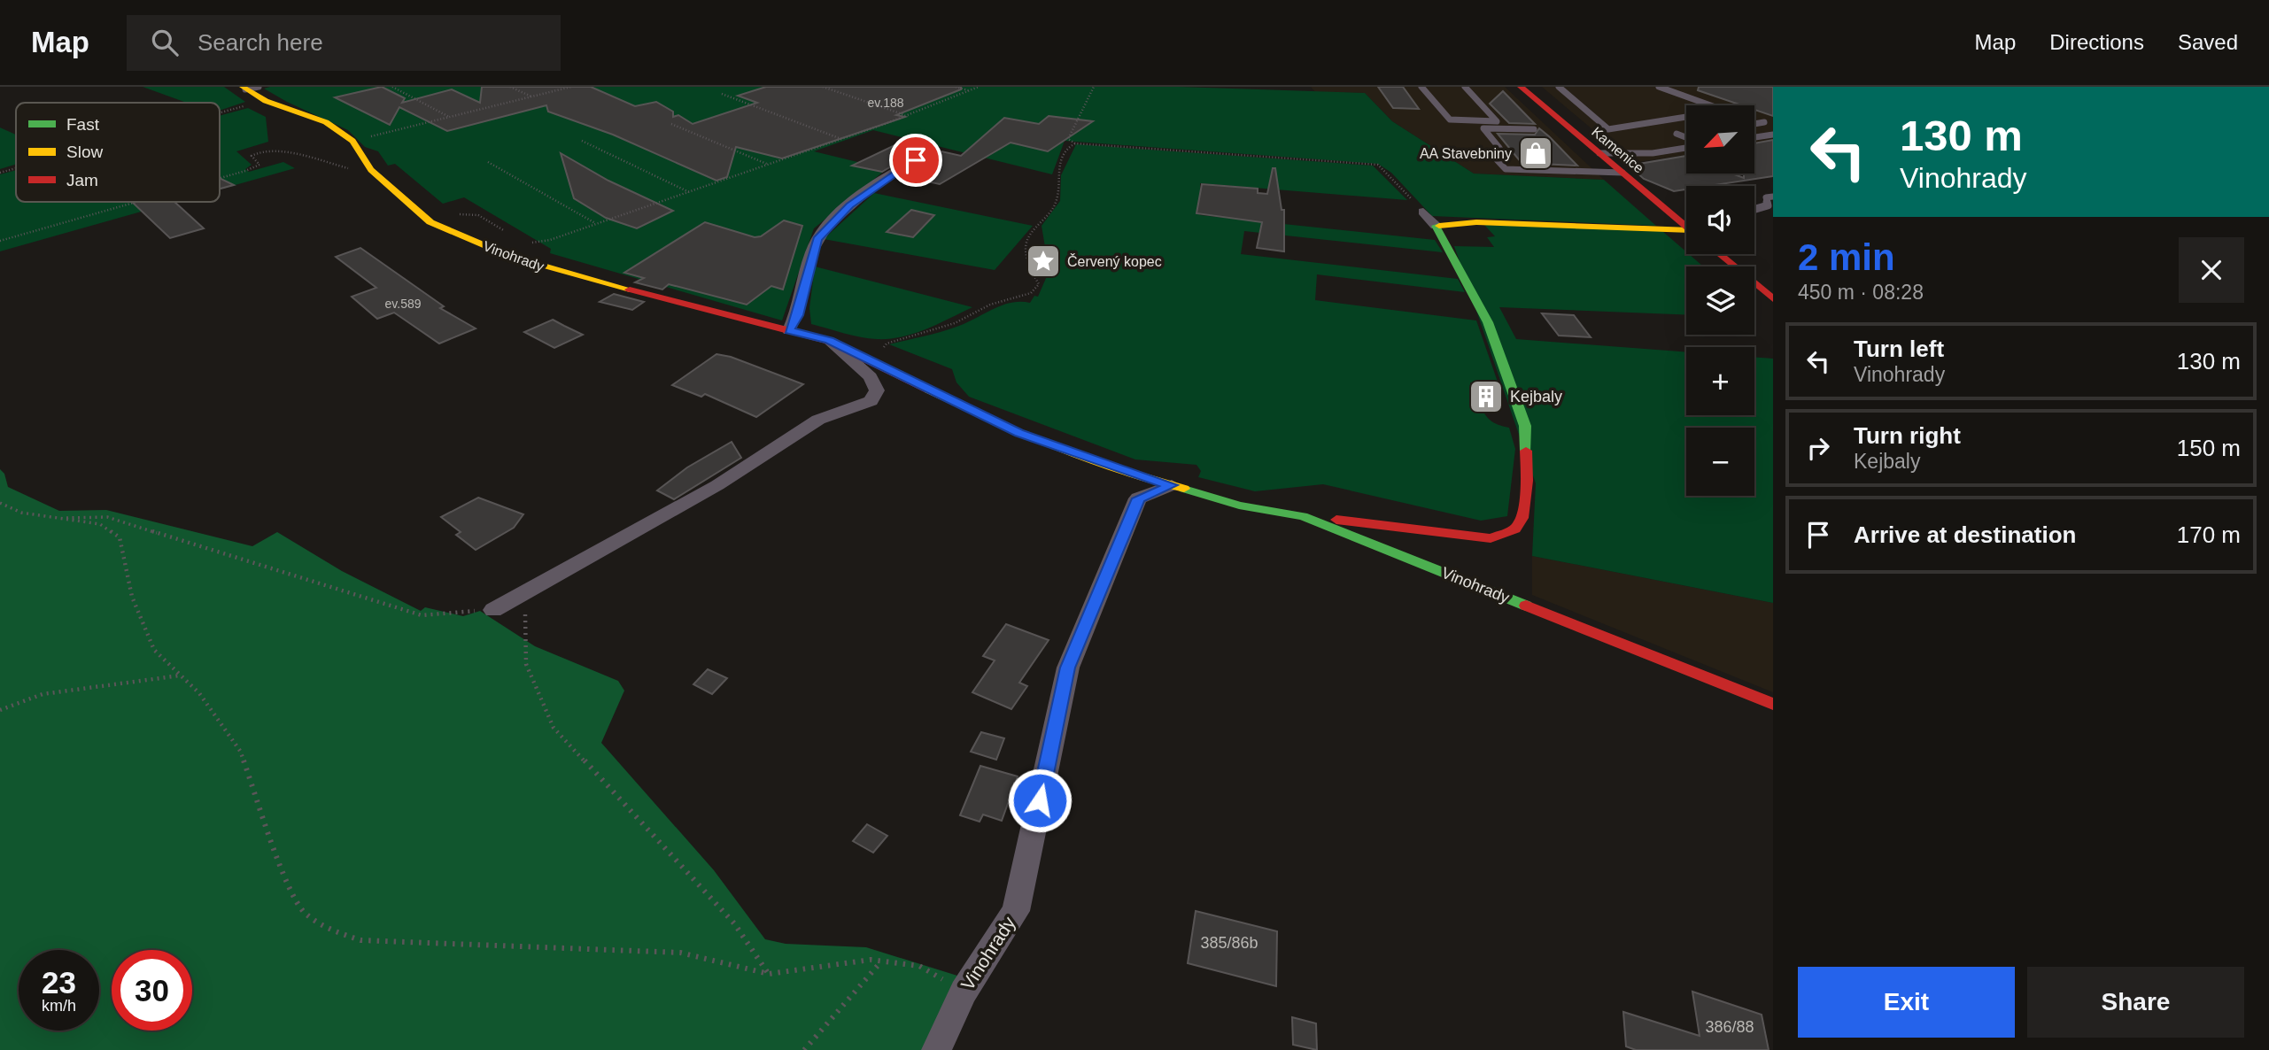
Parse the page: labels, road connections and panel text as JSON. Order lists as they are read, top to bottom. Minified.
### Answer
{"streets":{"street":["Kamenice","Vinohrady"]},"places":{"shop":["AA Stavebniny"],"place":["Červený kopec"],"building":["Kejbaly"]},"house_numbers":["ev.188","ev.589","385/86b","386/88"],"legend":["Fast","Slow","Jam"],"north":"bottom left","page":{"header":"Map","search":"Search here","nav":["Map","Directions","Saved"],"turn":["130 m","Vinohrady"],"map_buttons":["+","−"],"heading":["2 min","450 m · 08:28"],"list":[{"name":"Turn left","note":"Vinohrady","value":"130 m"},{"name":"Turn right","note":"Kejbaly","value":"150 m"},{"name":"Arrive at destination","value":"170 m"}],"speed":"23 km/h","limit":"30","buttons":["Exit","Share"]}}
